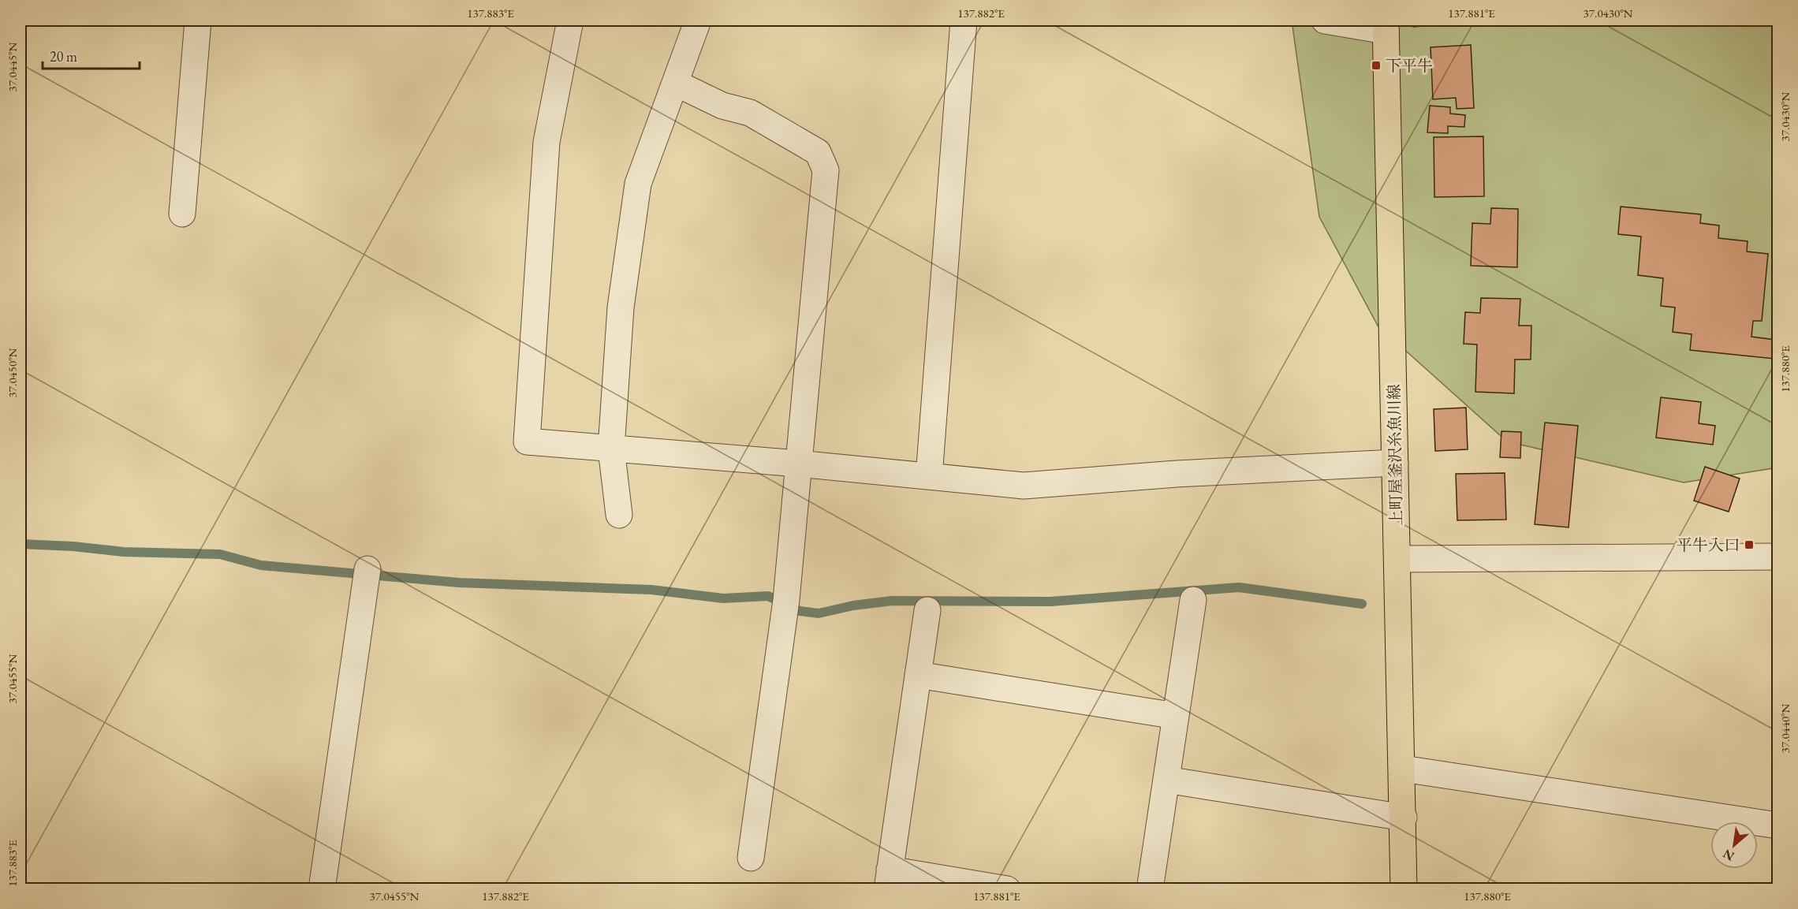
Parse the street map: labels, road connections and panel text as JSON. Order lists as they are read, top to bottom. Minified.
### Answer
{"streets":{"main road":["上町屋釜沢糸魚川線"]},"places":{"transit":["下平牛","平牛入口"]},"scale_bar":"20 m","north":"bottom left","coordinates":["137.883°E","137.882°E","137.881°E","37.0430°N","37.0445°N","137.880°E","37.0450°N","37.0455°N","37.0440°N"]}
